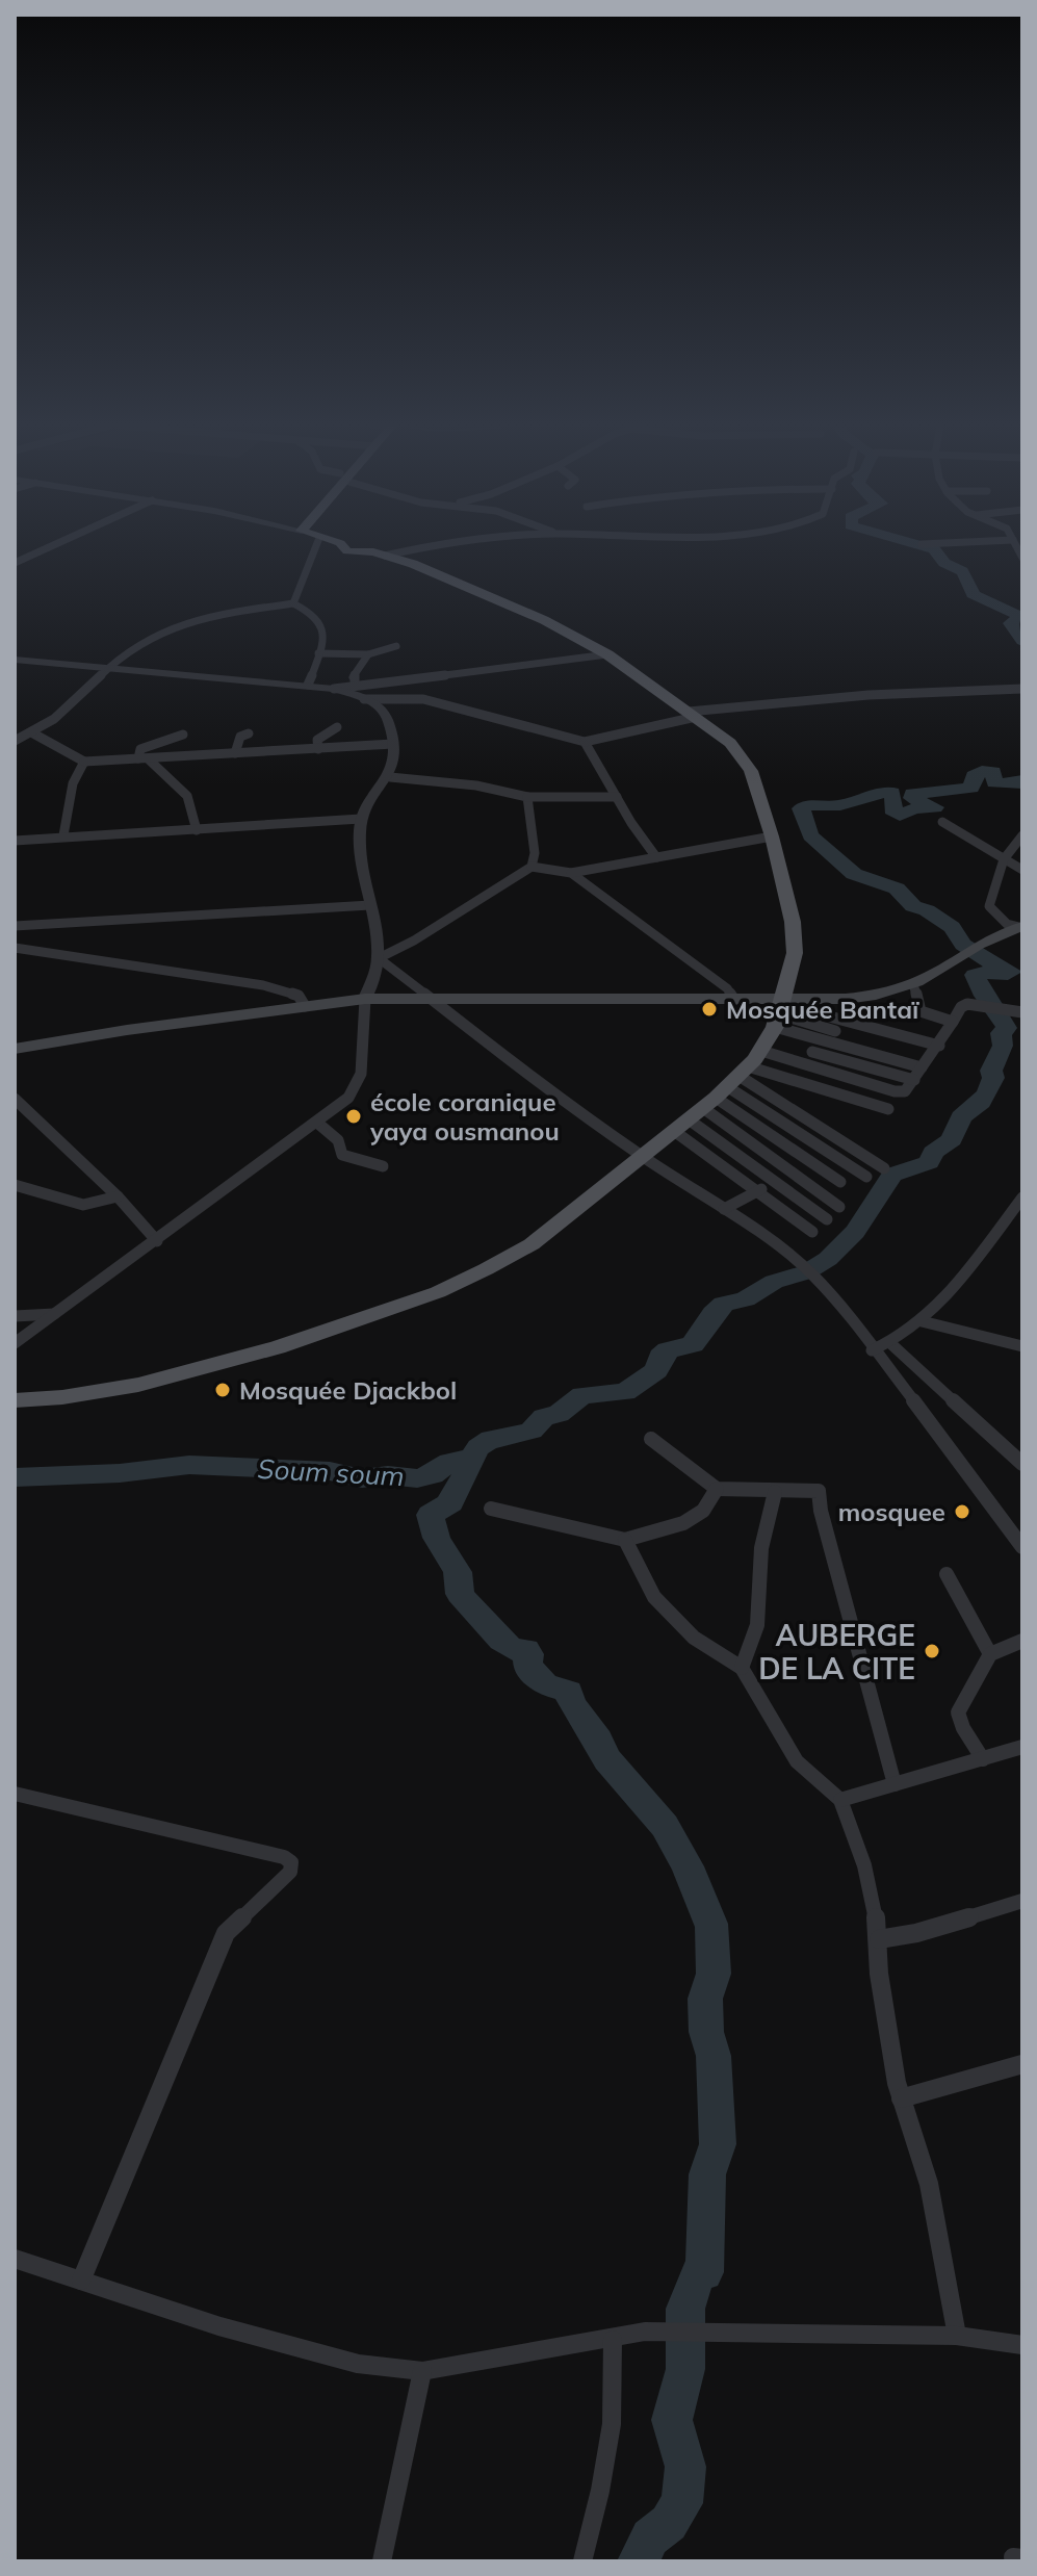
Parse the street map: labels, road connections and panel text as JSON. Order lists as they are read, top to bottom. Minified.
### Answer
{"water":["Soum soum"],"places":["Mosquée Bantaï","école coranique yaya ousmanou","Mosquée Djackbol","mosquee","AUBERGE DE LA CITE"]}
